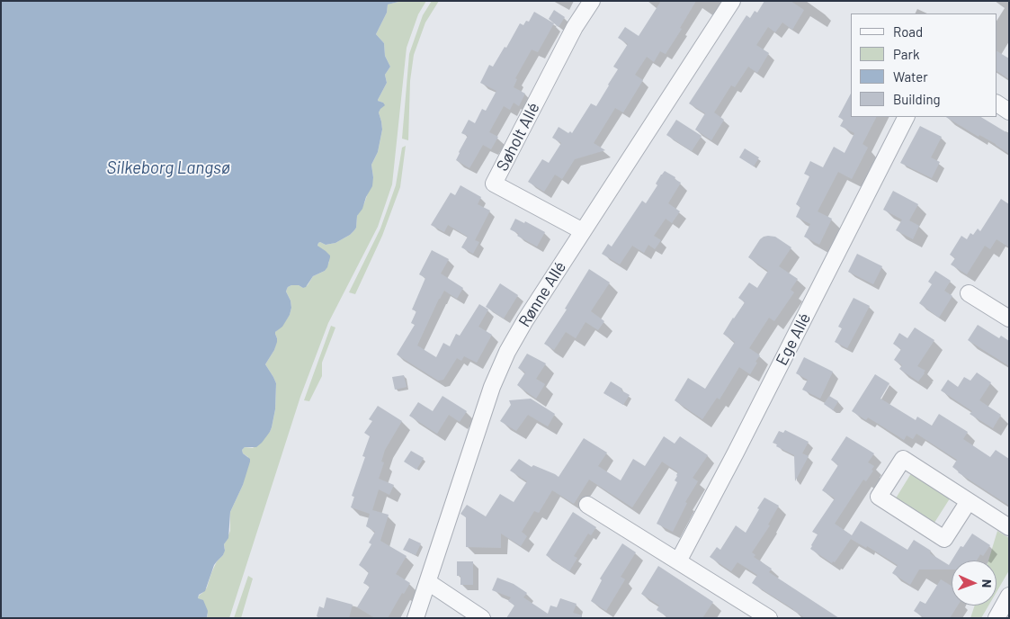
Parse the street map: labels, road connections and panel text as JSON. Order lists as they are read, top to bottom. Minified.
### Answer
{"streets":{"street":["Søholt Allé","Rønne Allé","Ege Allé"]},"crossings":[["Søholt Allé","Rønne Allé"]],"water":["Silkeborg Langsø"],"legend":["Road","Park","Water","Building"],"north":"right"}
